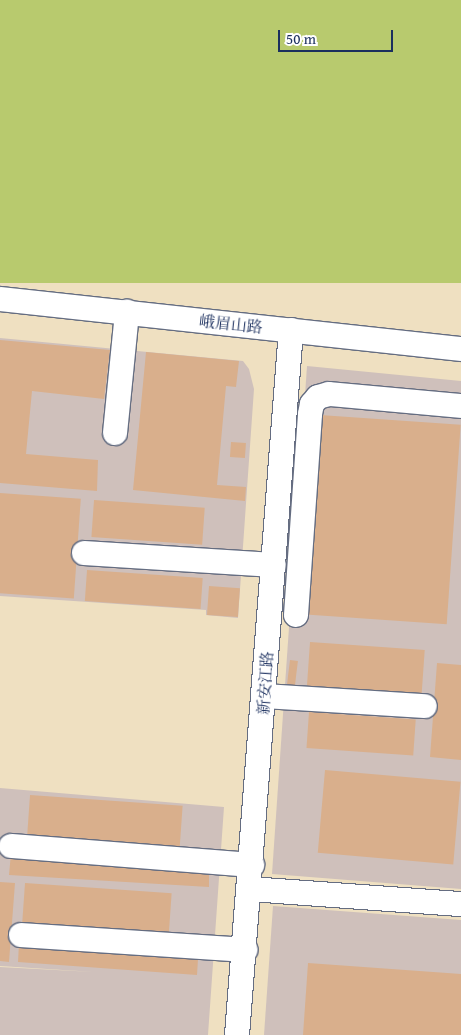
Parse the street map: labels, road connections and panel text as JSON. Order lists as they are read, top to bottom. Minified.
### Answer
{"streets":{"street":["峨眉山路","新安江路"]},"crossings":[["峨眉山路","新安江路"]],"scale_bar":"50 m"}
